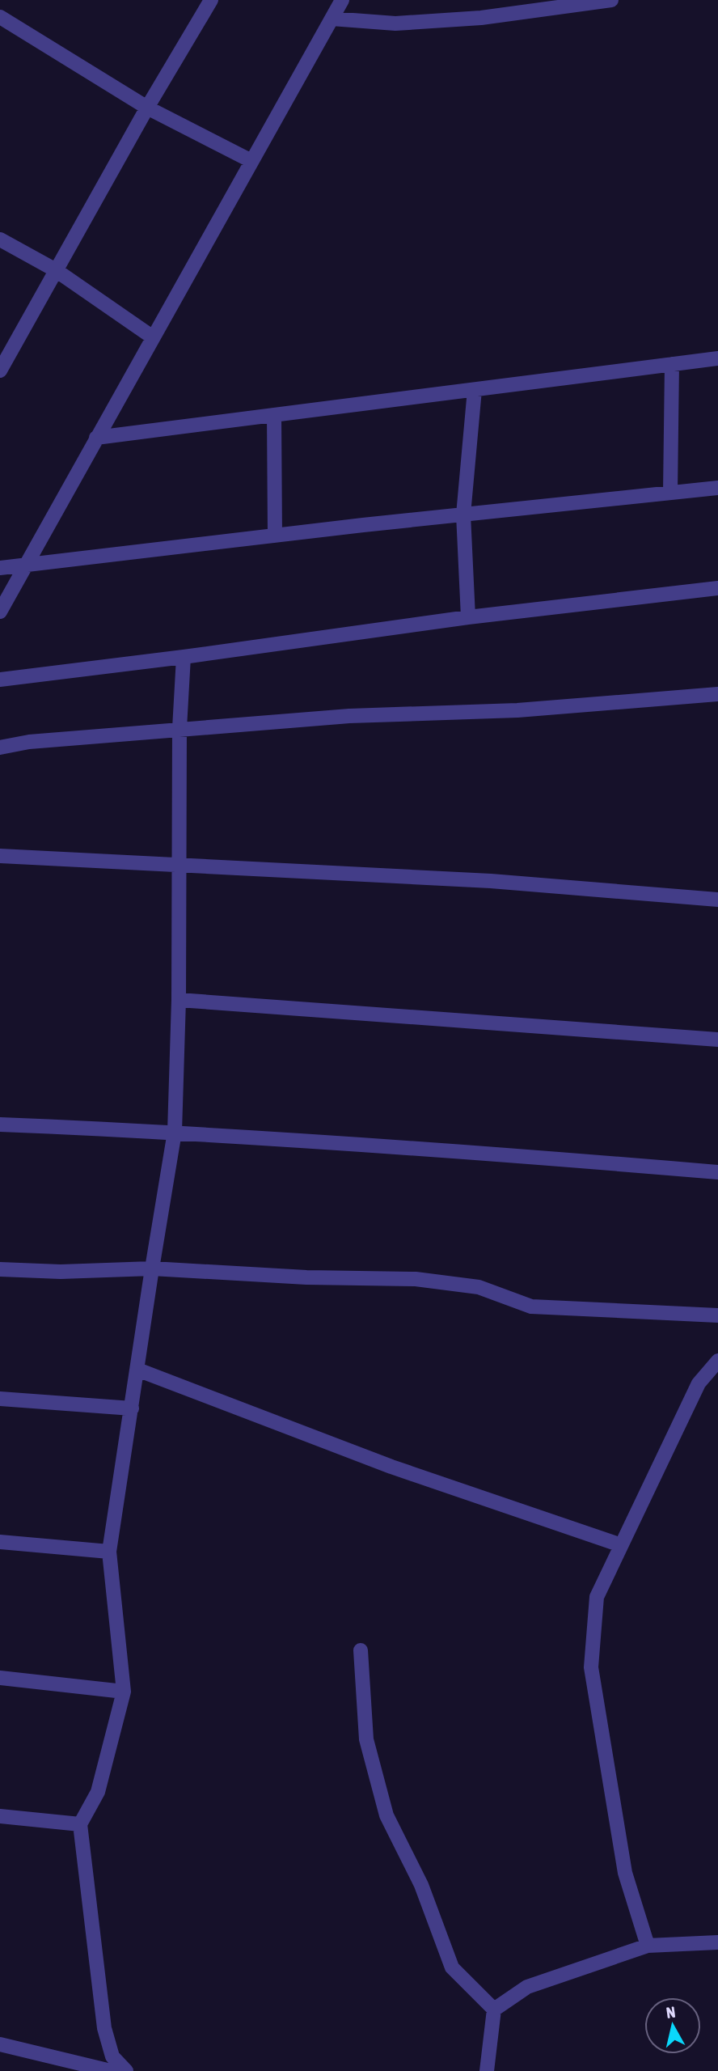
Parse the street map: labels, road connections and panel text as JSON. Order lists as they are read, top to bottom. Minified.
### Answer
{"north":"top"}
